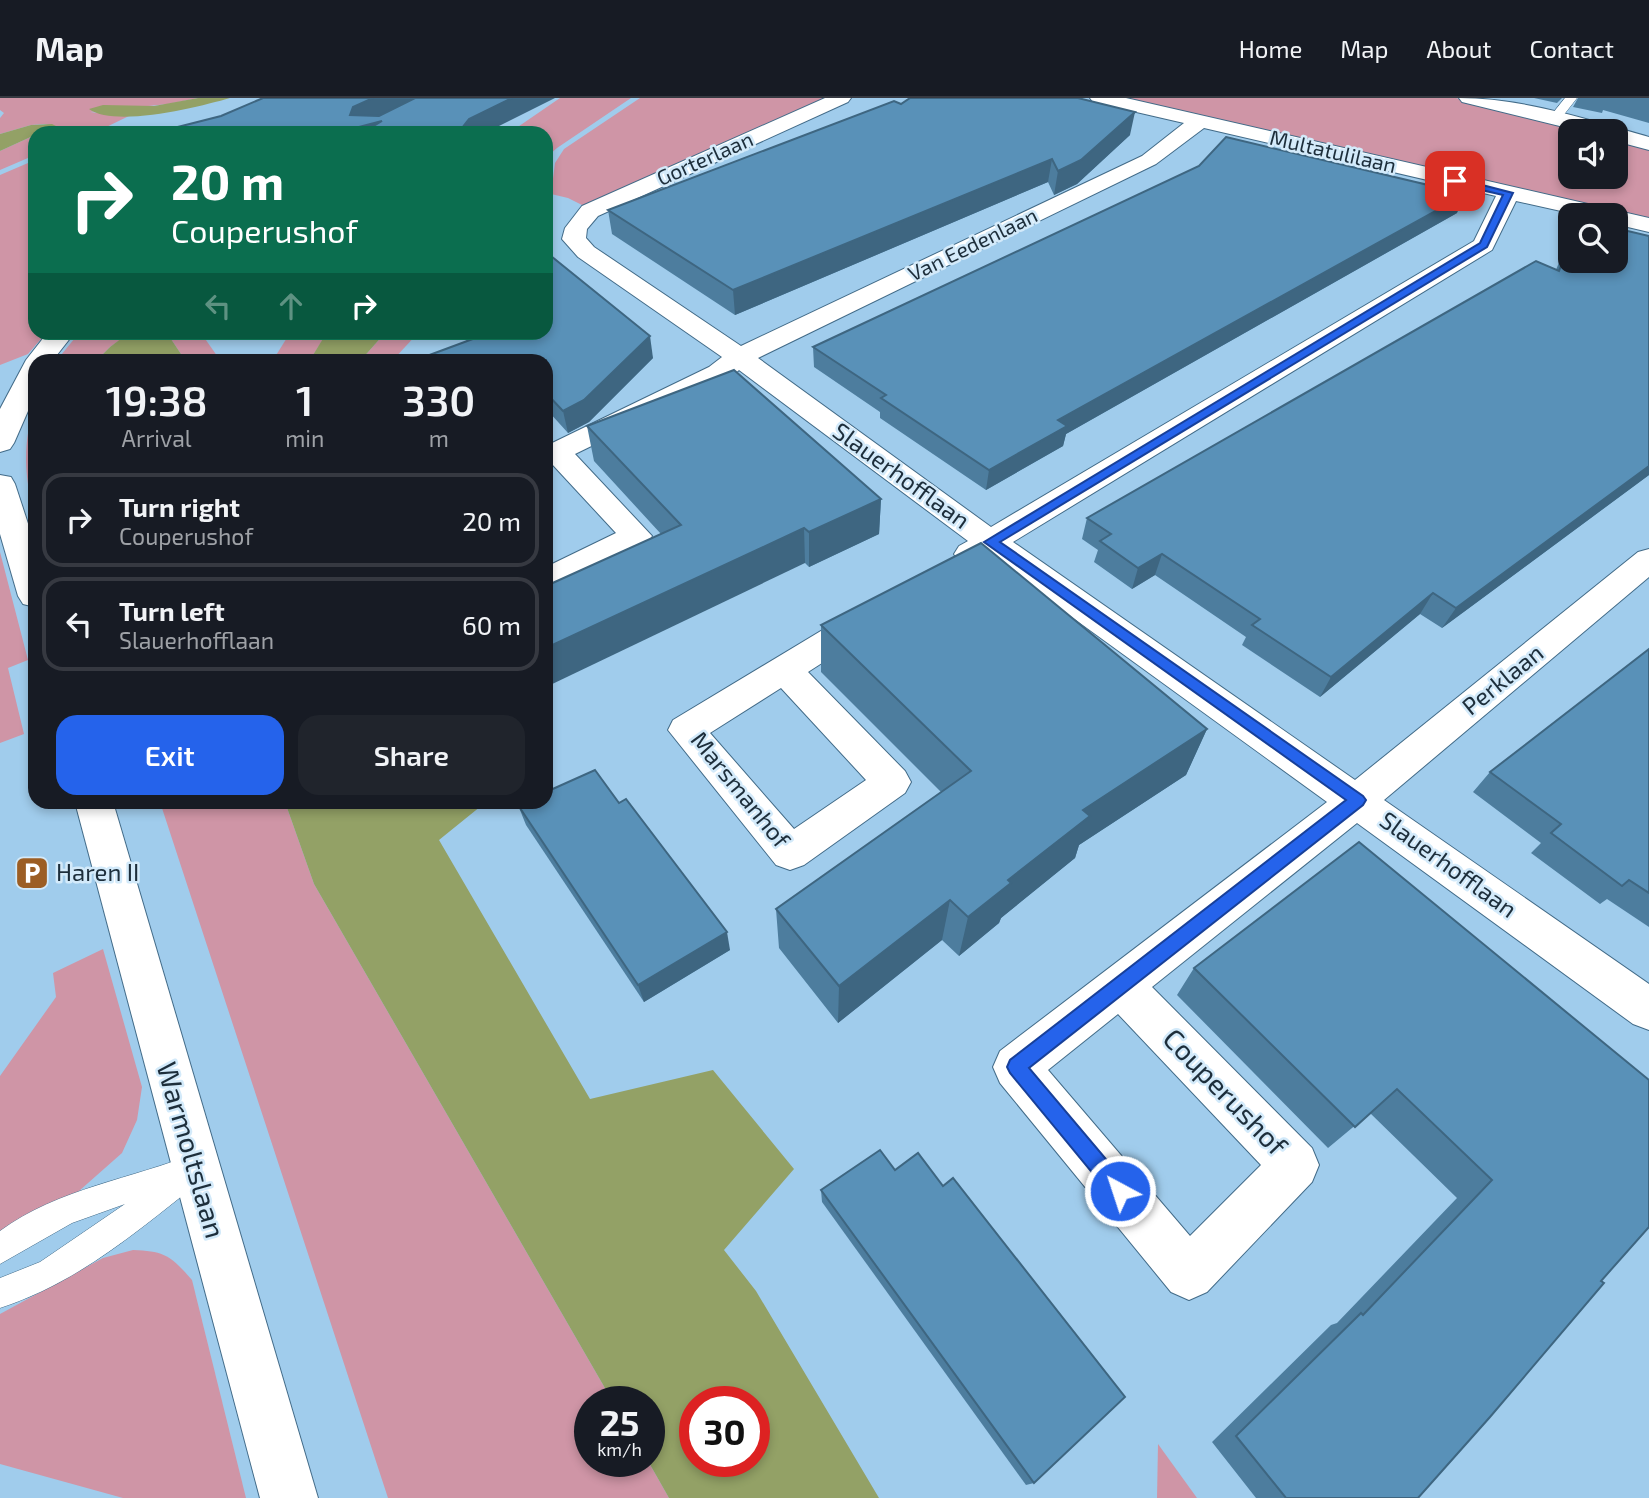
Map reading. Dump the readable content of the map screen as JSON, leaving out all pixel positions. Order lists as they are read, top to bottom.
{
  "streets": {
    "street": [
      "Multatulilaan",
      "Gorterlaan",
      "Van Eedenlaan",
      "Slauerhofflaan",
      "Perklaan",
      "Marsmanhof",
      "Couperushof",
      "Warmoltslaan"
    ]
  },
  "crossings": [
    ["Multatulilaan", "Van Eedenlaan"],
    ["Gorterlaan", "Slauerhofflaan"],
    ["Van Eedenlaan", "Slauerhofflaan"],
    ["Slauerhofflaan", "Perklaan"],
    ["Slauerhofflaan", "Couperushof"],
    ["Perklaan", "Couperushof"]
  ],
  "places": {
    "parking": ["Haren II"]
  },
  "page": {
    "header": "Map",
    "nav": [
      "Home",
      "Map",
      "About",
      "Contact"
    ],
    "turn": ["20 m", "Couperushof"],
    "eta": [
      "19:38",
      "Arrival",
      "1",
      "min",
      "330",
      "m"
    ],
    "list": [
      {
        "name": "Turn right",
        "note": "Couperushof",
        "value": "20 m"
      },
      {
        "name": "Turn left",
        "note": "Slauerhofflaan",
        "value": "60 m"
      }
    ],
    "buttons": ["Exit", "Share"],
    "speed": "25 km/h",
    "limit": "30"
  }
}
